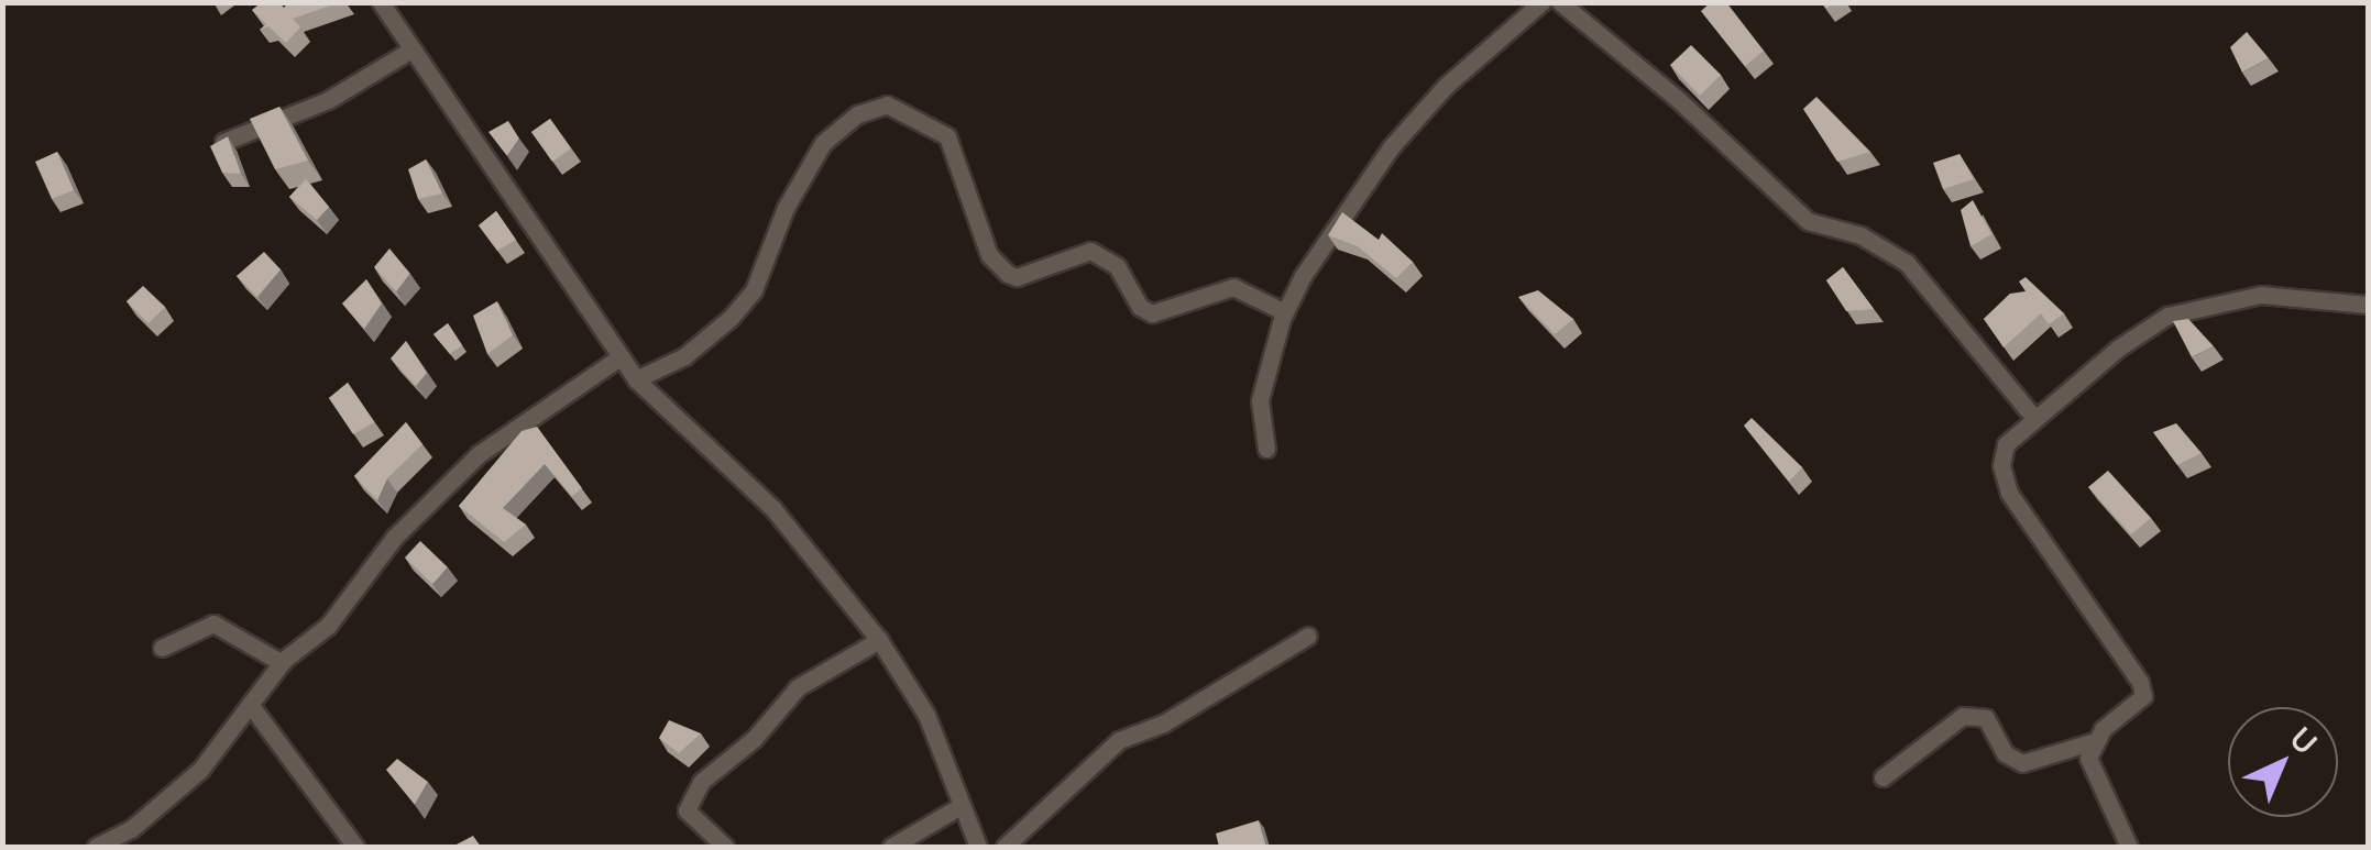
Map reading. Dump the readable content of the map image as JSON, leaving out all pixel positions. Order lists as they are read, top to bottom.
{
  "north": "top right"
}
